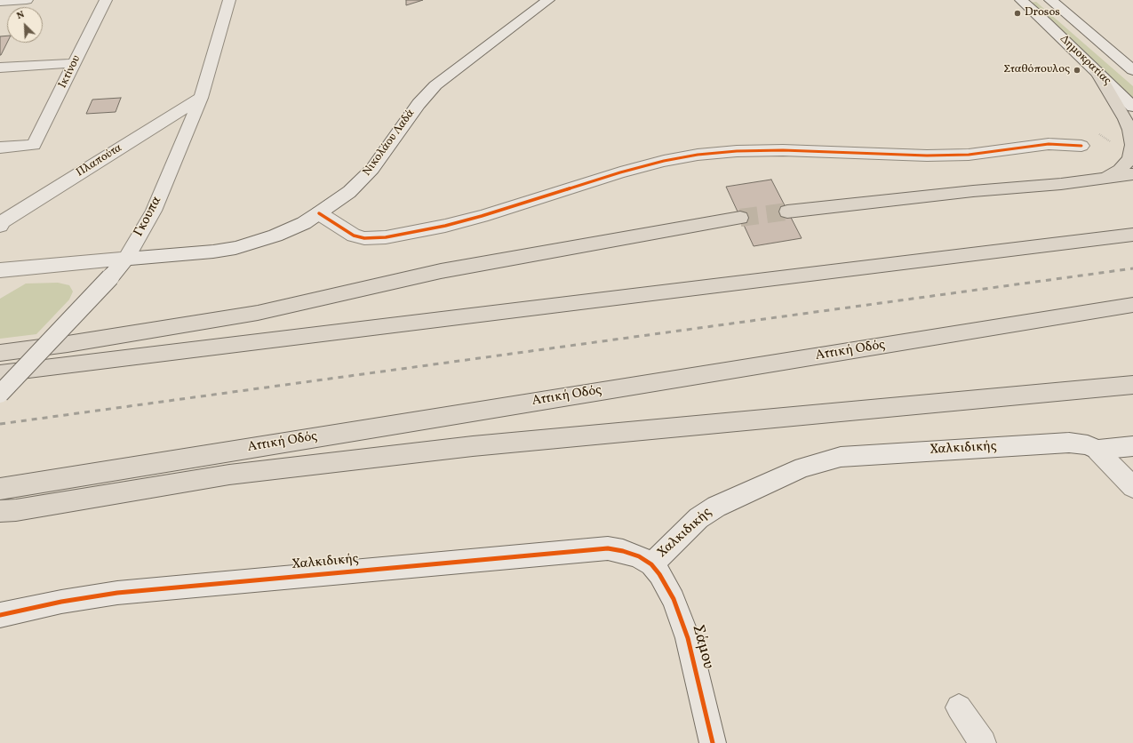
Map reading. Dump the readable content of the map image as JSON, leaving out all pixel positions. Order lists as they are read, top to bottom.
{
  "streets": {
    "highway": ["Αττική Οδός"],
    "street": [
      "Δημοκρατίας",
      "Ικτίνου",
      "Νικολάου Λαδά",
      "Πλαπούτα",
      "Γκουπα",
      "Χαλκιδικής",
      "Σάμου"
    ]
  },
  "crossings": [
    ["Νικολάου Λαδά", "Γκουπα"],
    ["Πλαπούτα", "Γκουπα"],
    ["Χαλκιδικής", "Σάμου"]
  ],
  "places": ["Drosos", "Σταθόπουλος"],
  "north": "top left"
}
